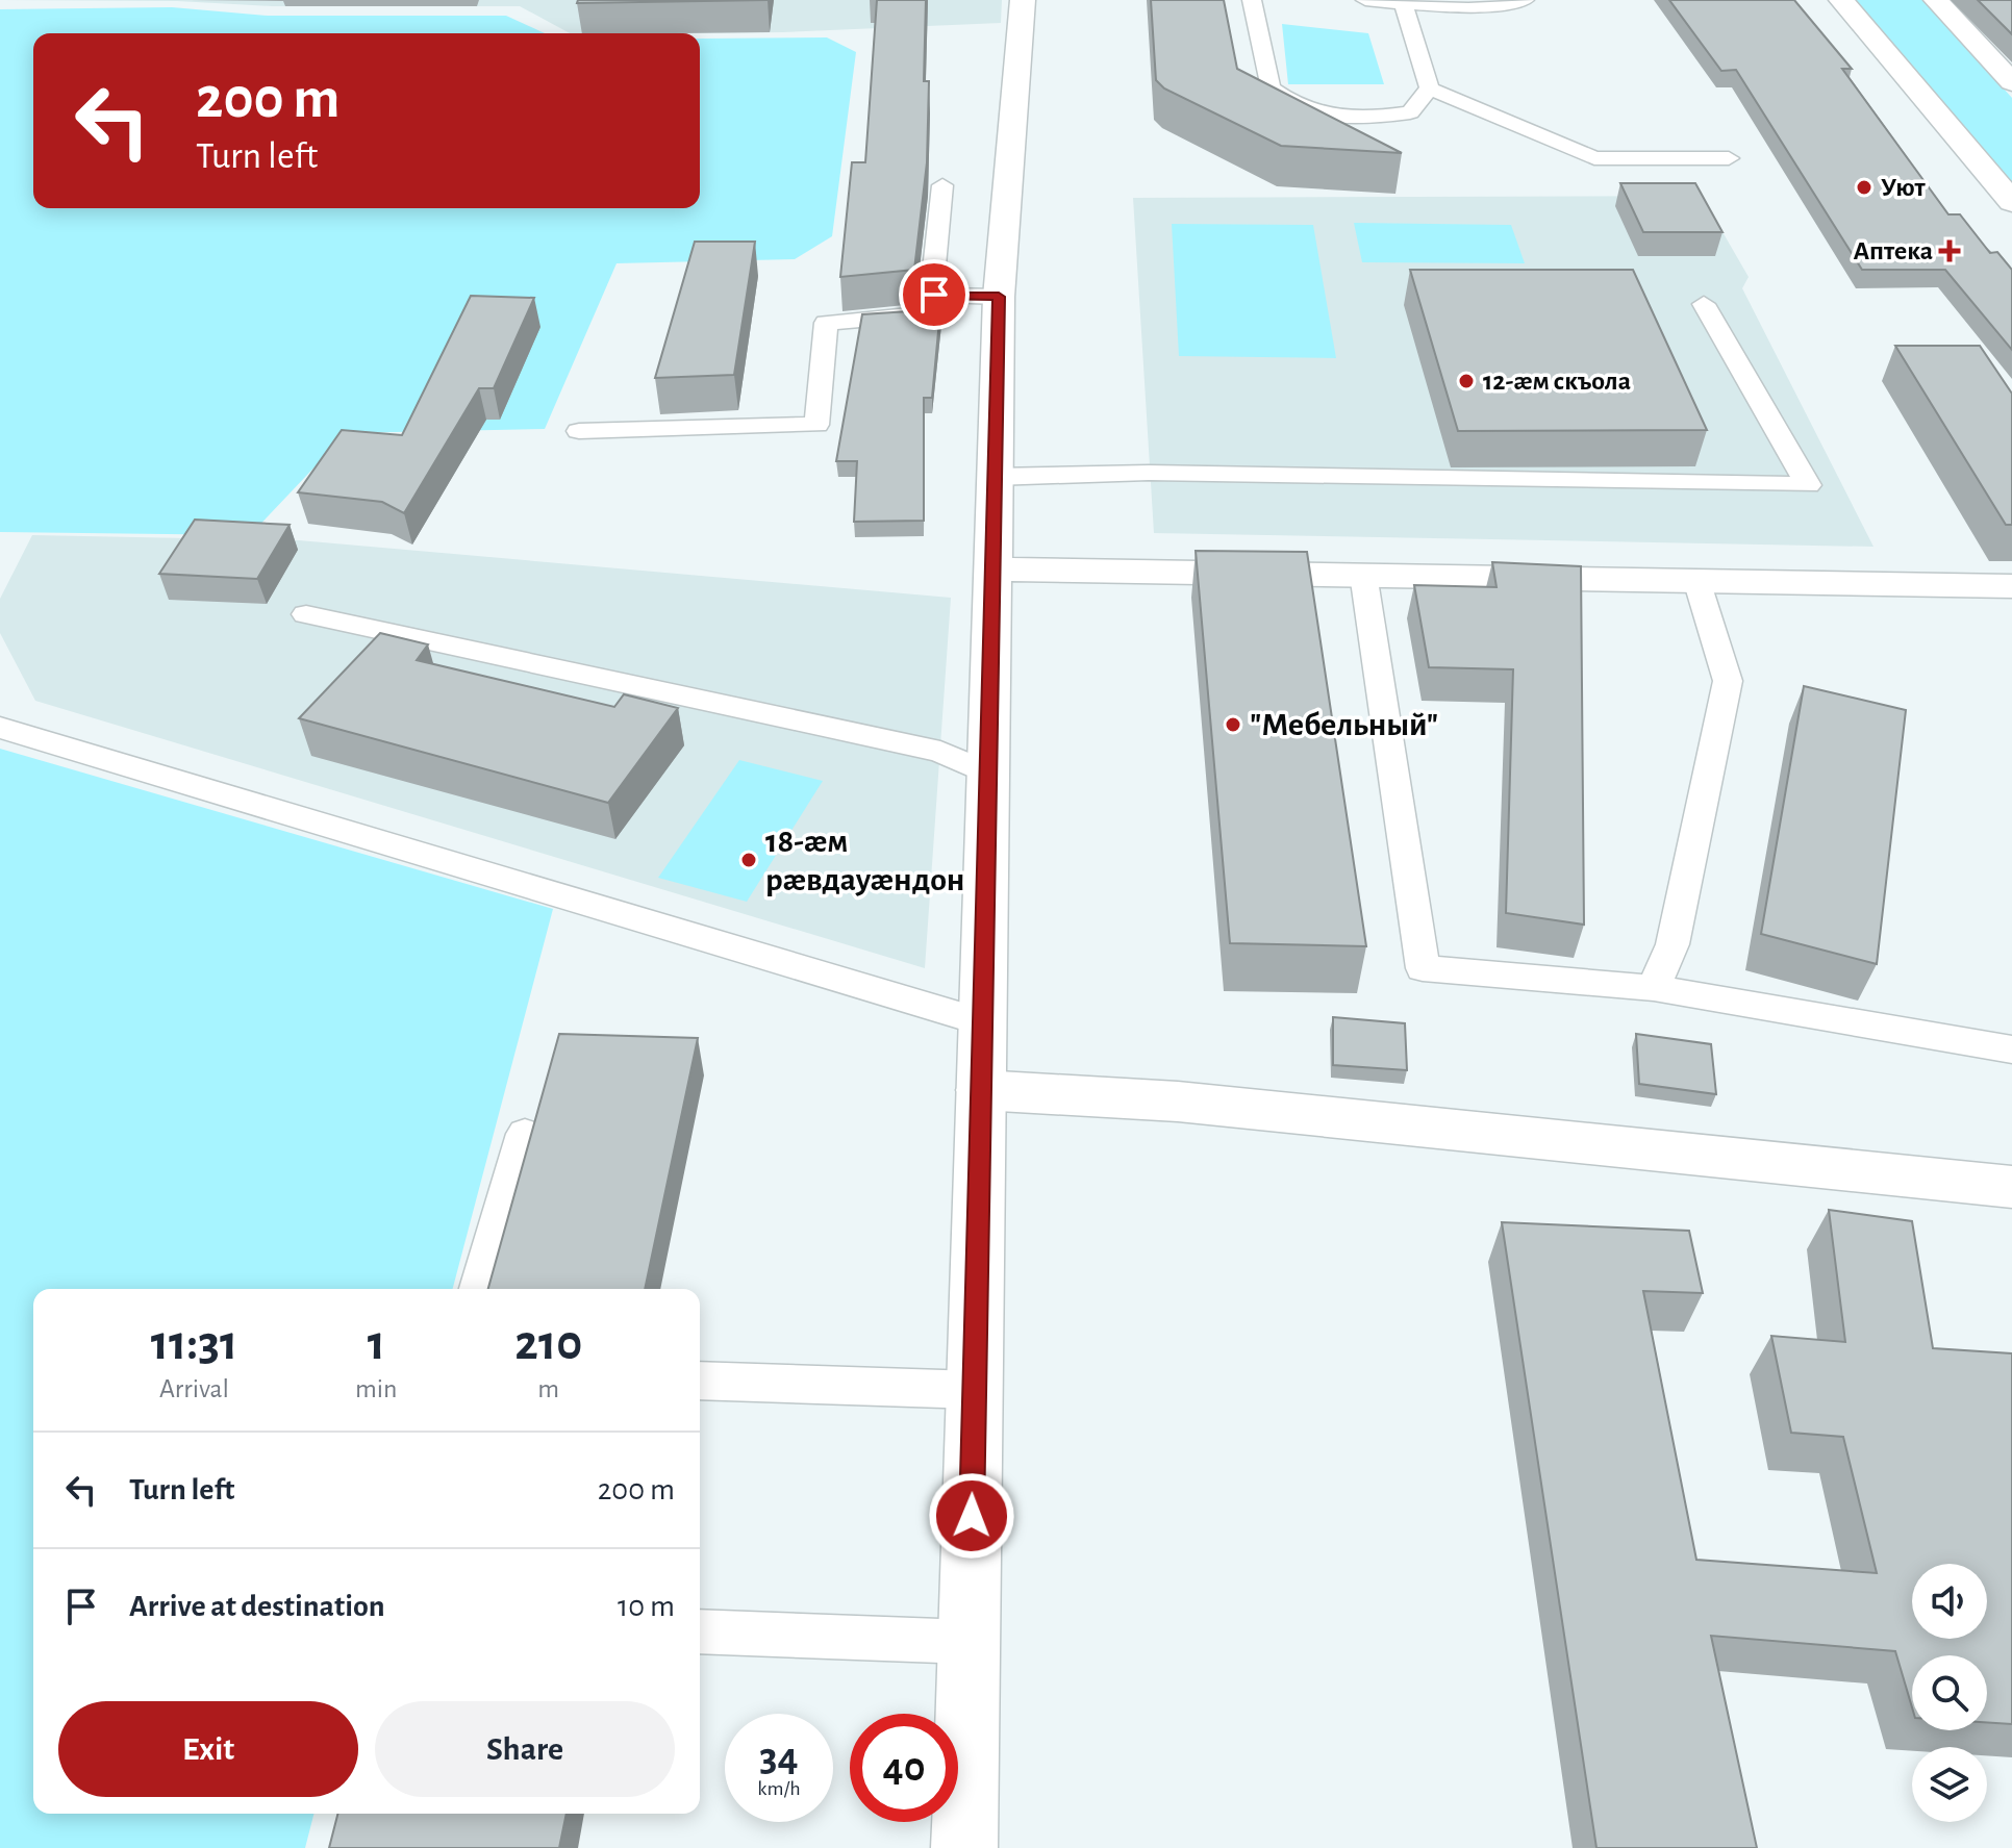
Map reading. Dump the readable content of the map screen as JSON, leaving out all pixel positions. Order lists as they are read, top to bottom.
{
  "places": {
    "other": [
      "Уют",
      "12-æм скъола",
      "\"Мебельный\"",
      "18-æм рӕвдауӕндон"
    ],
    "health": ["Аптека"]
  },
  "page": {
    "turn": ["200 m", "Turn left"],
    "eta": [
      "11:31",
      "Arrival",
      "1",
      "min",
      "210",
      "m"
    ],
    "list": [
      {
        "name": "Turn left",
        "value": "200 m"
      },
      {
        "name": "Arrive at destination",
        "value": "10 m"
      }
    ],
    "buttons": ["Exit", "Share"],
    "speed": "34 km/h",
    "limit": "40"
  }
}
